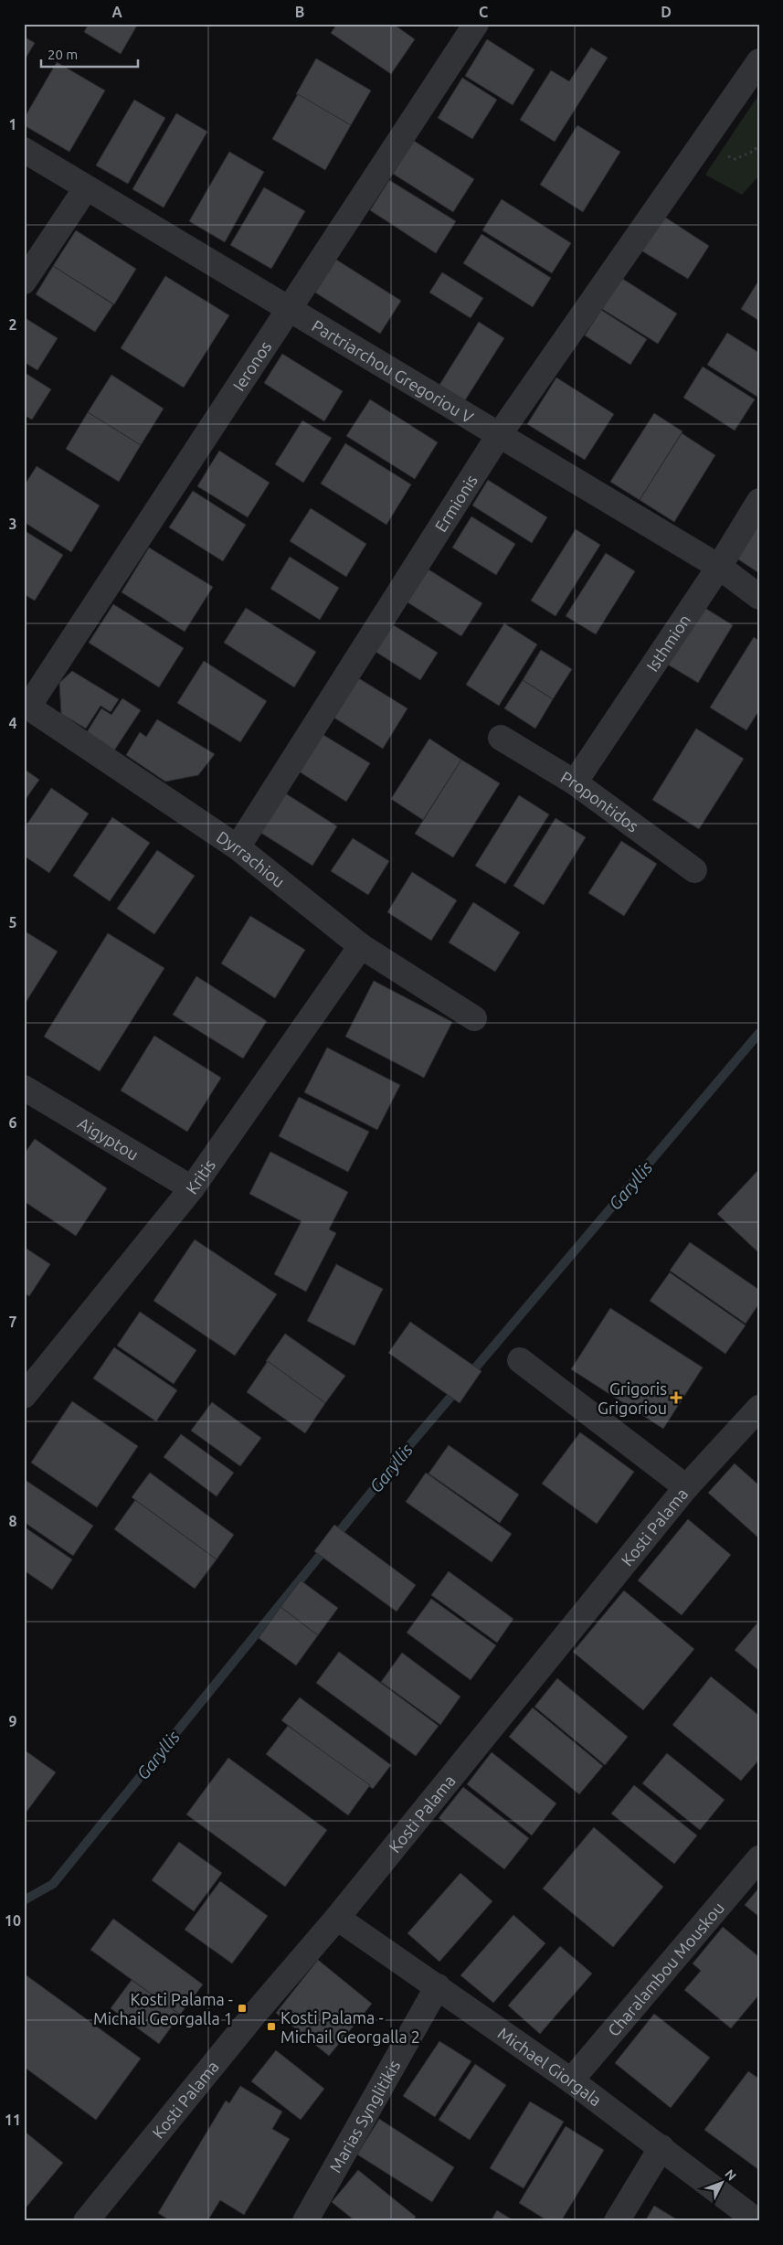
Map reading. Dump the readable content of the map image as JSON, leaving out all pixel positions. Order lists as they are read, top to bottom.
{
  "streets": {
    "street": [
      "Ieronos",
      "Partriarchou Gregoriou V",
      "Ermionis",
      "Isthmion",
      "Propontidos",
      "Dyrrachiou",
      "Aigyptou",
      "Kritis",
      "Kosti Palama",
      "Charalambou Mouskou",
      "Michael Giorgala",
      "Marias Synglitikis"
    ]
  },
  "crossings": [
    ["Ieronos", "Partriarchou Gregoriou V"],
    ["Ieronos", "Dyrrachiou"],
    ["Partriarchou Gregoriou V", "Ermionis"],
    ["Partriarchou Gregoriou V", "Isthmion"],
    ["Ermionis", "Dyrrachiou"],
    ["Isthmion", "Propontidos"],
    ["Dyrrachiou", "Kritis"],
    ["Aigyptou", "Kritis"],
    ["Kosti Palama", "Michael Giorgala"],
    ["Charalambou Mouskou", "Michael Giorgala"],
    ["Michael Giorgala", "Marias Synglitikis"]
  ],
  "water": ["Garyllis"],
  "places": {
    "health": ["Grigoris Grigoriou"],
    "transit": ["Kosti Palama - Michail Georgalla 1", "Kosti Palama - Michail Georgalla 2"]
  },
  "scale_bar": "20 m",
  "north": "top right",
  "grid": {
    "columns": [
      "A",
      "B",
      "C",
      "D"
    ],
    "rows": [
      "1",
      "2",
      "3",
      "4",
      "5",
      "6",
      "7",
      "8",
      "9",
      "10",
      "11"
    ]
  }
}
